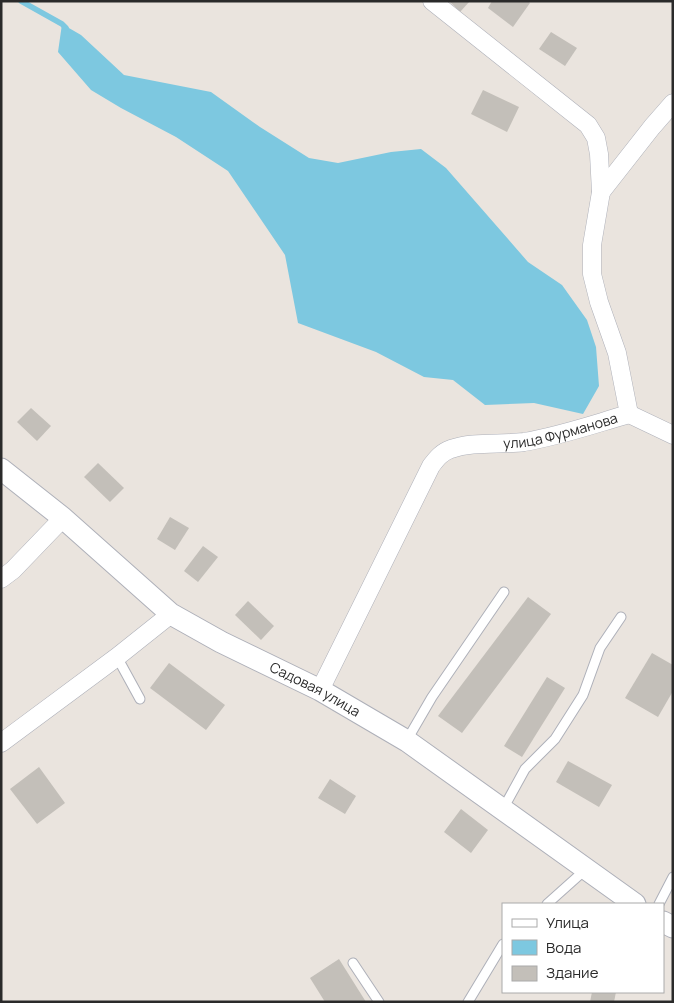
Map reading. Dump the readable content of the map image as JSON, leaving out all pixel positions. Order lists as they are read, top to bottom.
{
  "streets": {
    "street": ["улица Фурманова", "Садовая улица"]
  },
  "crossings": [
    ["улица Фурманова", "Садовая улица"]
  ],
  "legend": ["Улица", "Вода", "Здание"]
}
